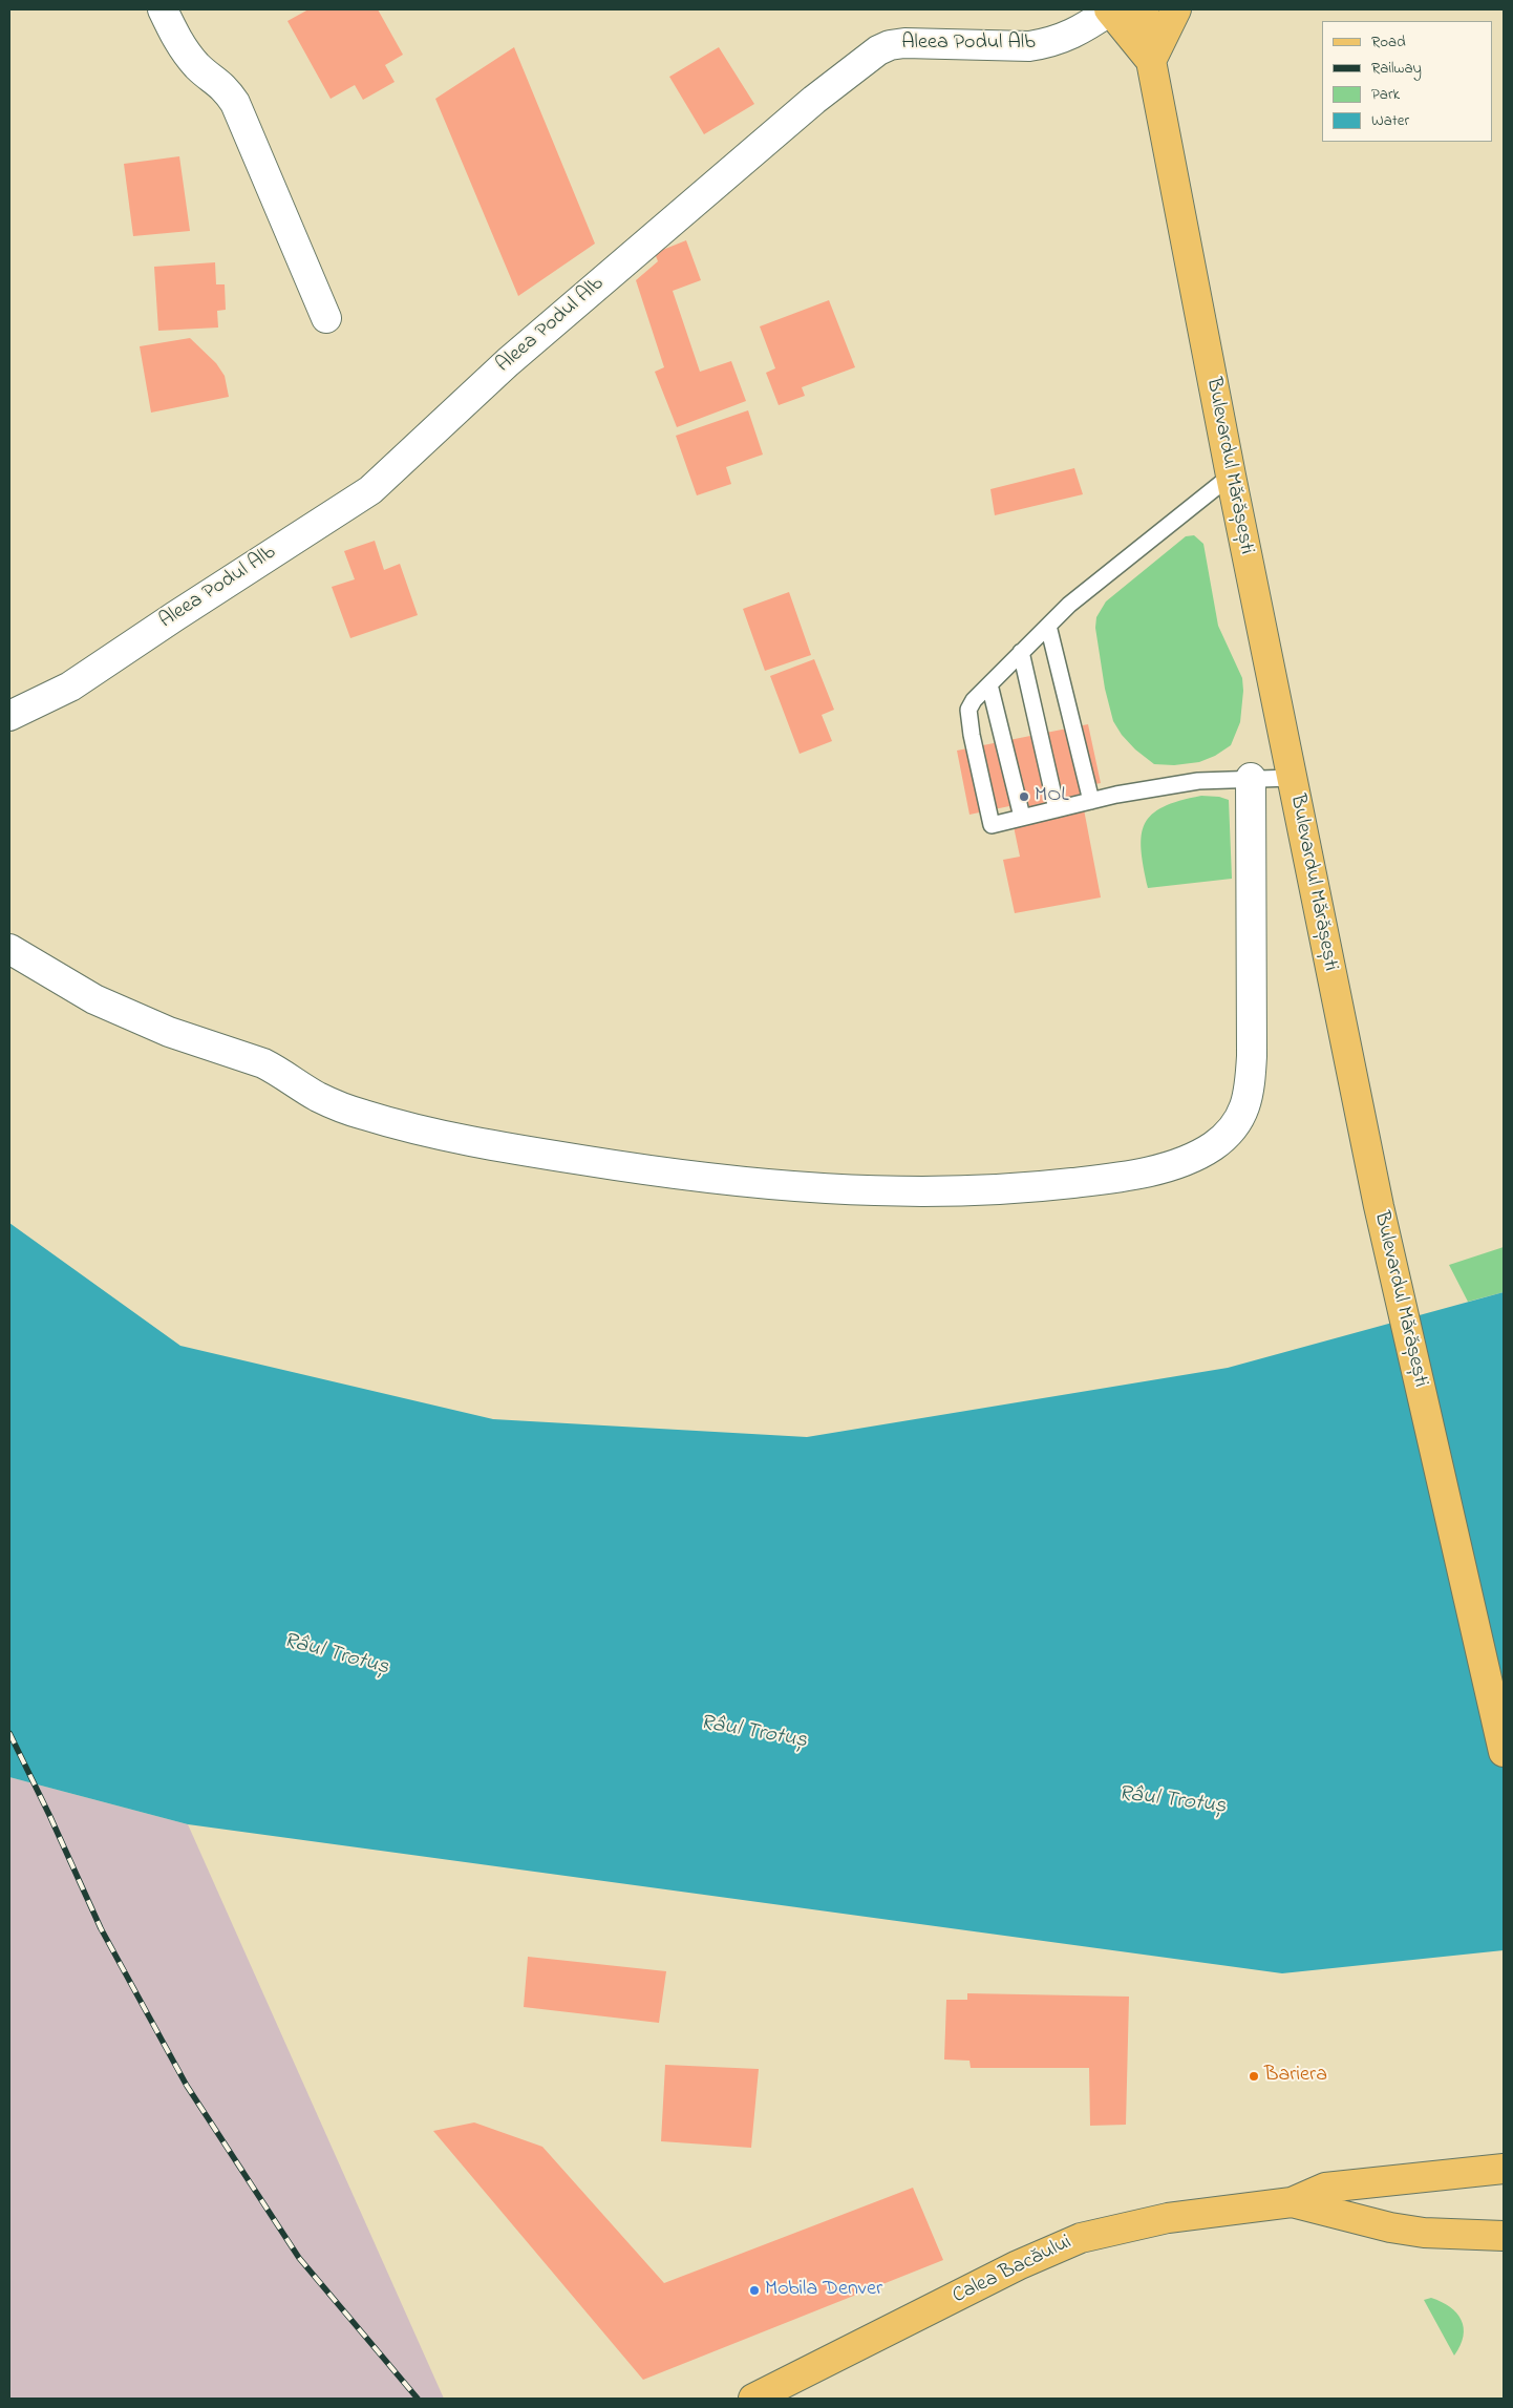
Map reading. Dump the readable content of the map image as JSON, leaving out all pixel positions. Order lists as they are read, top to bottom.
{
  "streets": {
    "main road": ["Bulevardul Mărășești", "Calea Bacăului"],
    "street": ["Aleea Podul Alb"]
  },
  "water": ["Râul Trotuș"],
  "places": ["MOL", "Bariera", "Mobila Denver"],
  "legend": [
    "Road",
    "Railway",
    "Park",
    "Water"
  ]
}
